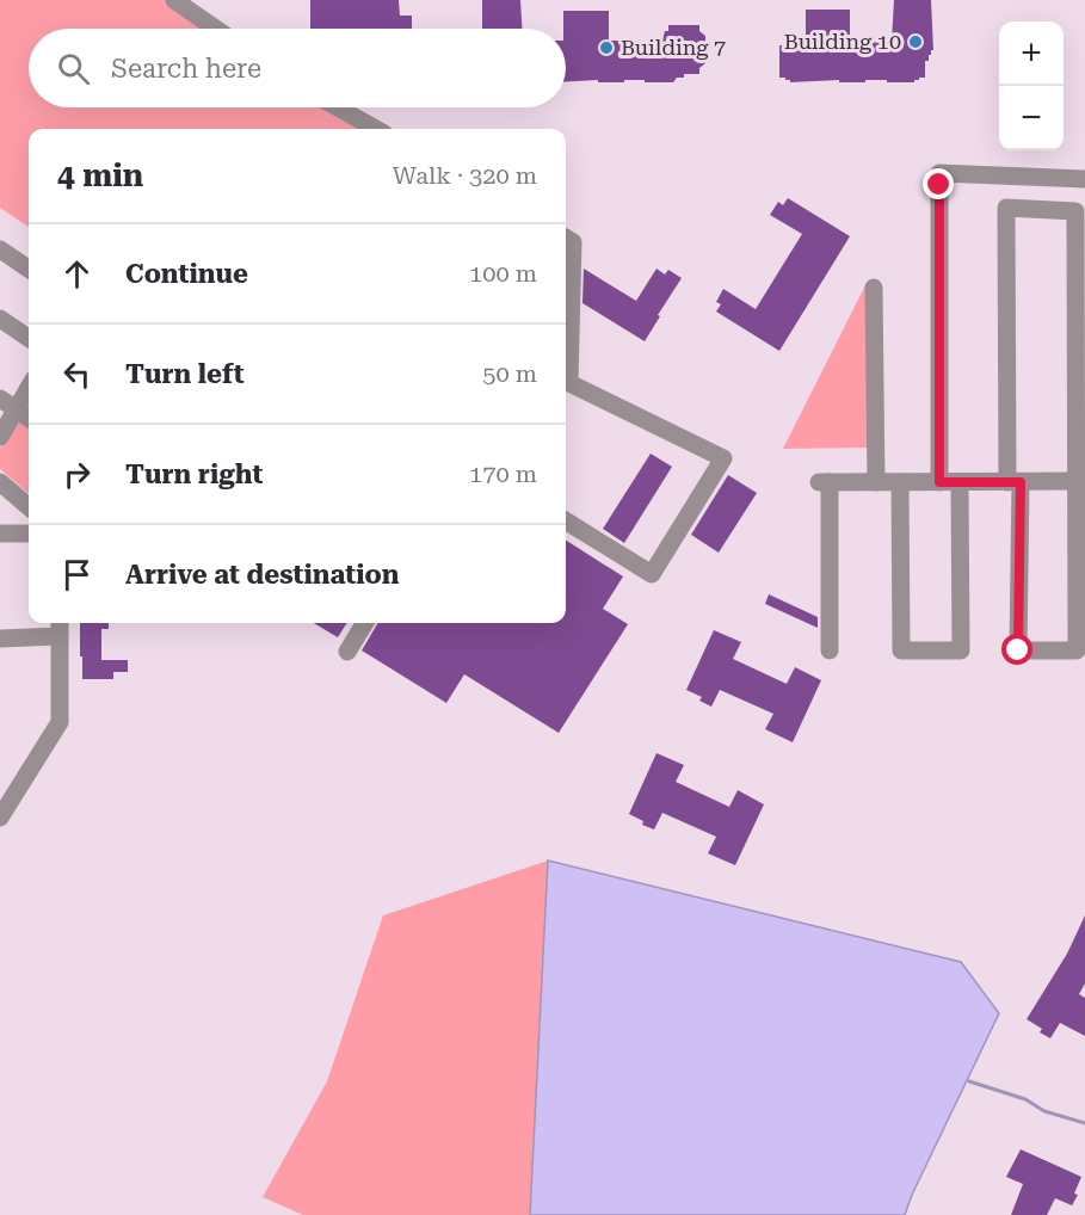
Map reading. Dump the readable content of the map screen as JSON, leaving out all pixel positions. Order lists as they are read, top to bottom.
{
  "places": ["Building 10", "Building 7"],
  "page": {
    "map_buttons": ["+", "−"],
    "search": "Search here",
    "heading": ["4 min", "Walk · 320 m"],
    "list": [
      ["Continue", "100 m"],
      ["Turn left", "50 m"],
      ["Turn right", "170 m"],
      "Arrive at destination"
    ]
  }
}
